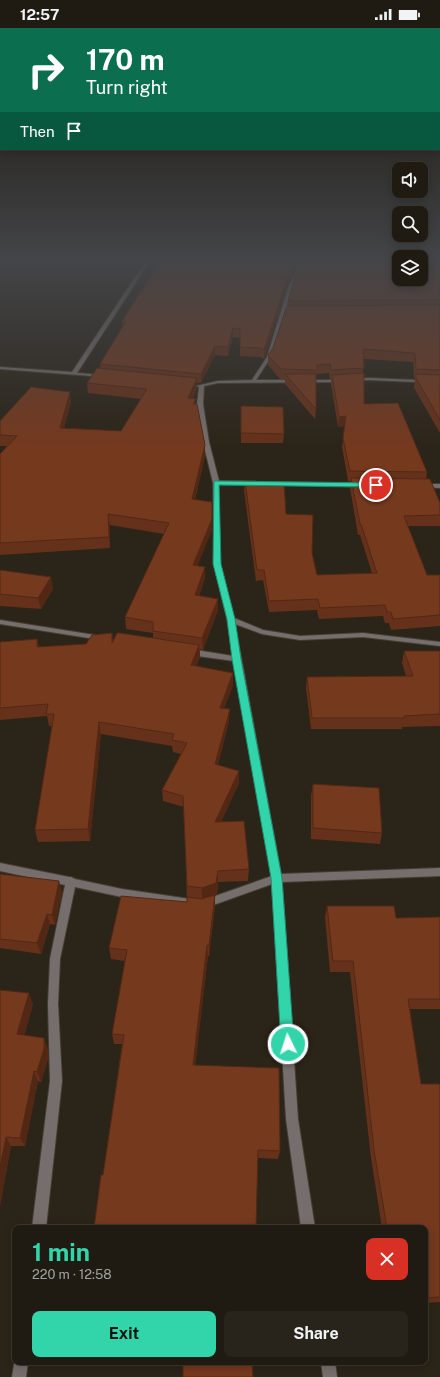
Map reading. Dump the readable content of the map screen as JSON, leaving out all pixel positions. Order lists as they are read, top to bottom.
{
  "page": {
    "status": "12:57",
    "turn": ["170 m", "Turn right"],
    "then": "Then",
    "heading": ["1 min", "220 m · 12:58"],
    "buttons": ["Exit", "Share"]
  }
}
